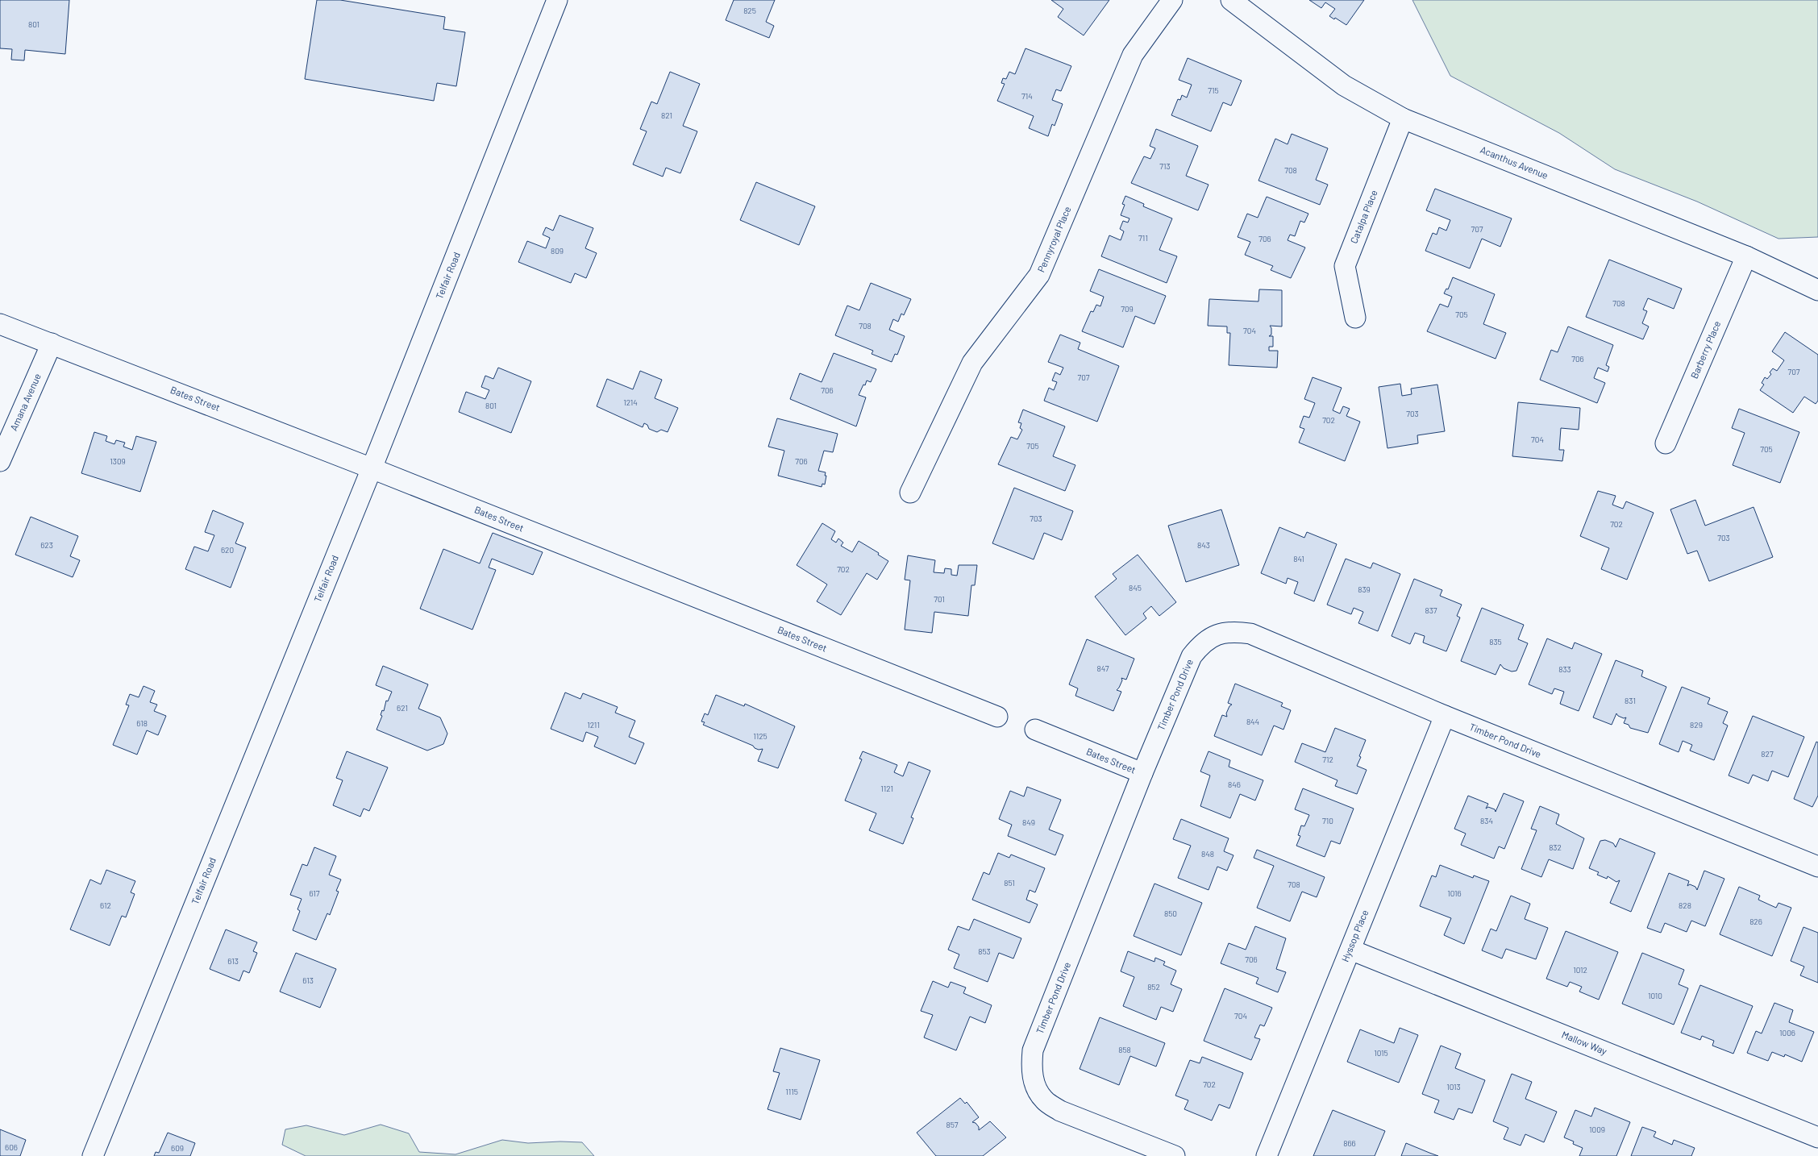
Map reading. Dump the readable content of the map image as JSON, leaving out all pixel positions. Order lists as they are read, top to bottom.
{
  "streets": {
    "street": [
      "Acanthus Avenue",
      "Catalpa Place",
      "Pennyroyal Place",
      "Telfair Road",
      "Barberry Place",
      "Bates Street",
      "Amana Avenue",
      "Timber Pond Drive",
      "Hyssop Place",
      "Mallow Way"
    ]
  },
  "crossings": [
    ["Acanthus Avenue", "Catalpa Place"],
    ["Acanthus Avenue", "Barberry Place"],
    ["Telfair Road", "Bates Street"],
    ["Bates Street", "Amana Avenue"],
    ["Bates Street", "Timber Pond Drive"],
    ["Timber Pond Drive", "Hyssop Place"],
    ["Hyssop Place", "Mallow Way"]
  ],
  "house_numbers": [
    "825",
    "801",
    "715",
    "714",
    "821",
    "713",
    "708",
    "707",
    "711",
    "706",
    "809",
    "708",
    "709",
    "705",
    "708",
    "704",
    "706",
    "707",
    "707",
    "706",
    "1214",
    "801",
    "703",
    "702",
    "704",
    "705",
    "705",
    "1309",
    "706",
    "703",
    "702",
    "703",
    "623",
    "843",
    "620",
    "841",
    "702",
    "845",
    "839",
    "701",
    "837",
    "835",
    "847",
    "833",
    "831",
    "621",
    "844",
    "618",
    "1211",
    "829",
    "1125",
    "827",
    "712",
    "846",
    "1121",
    "710",
    "834",
    "849",
    "832",
    "848",
    "851",
    "708",
    "617",
    "1016",
    "612",
    "828",
    "850",
    "826",
    "853",
    "706",
    "613",
    "1012",
    "613",
    "852",
    "1010",
    "704",
    "1006",
    "858",
    "1015",
    "702",
    "1013",
    "1115",
    "857",
    "1009",
    "866",
    "606",
    "609"
  ]
}
